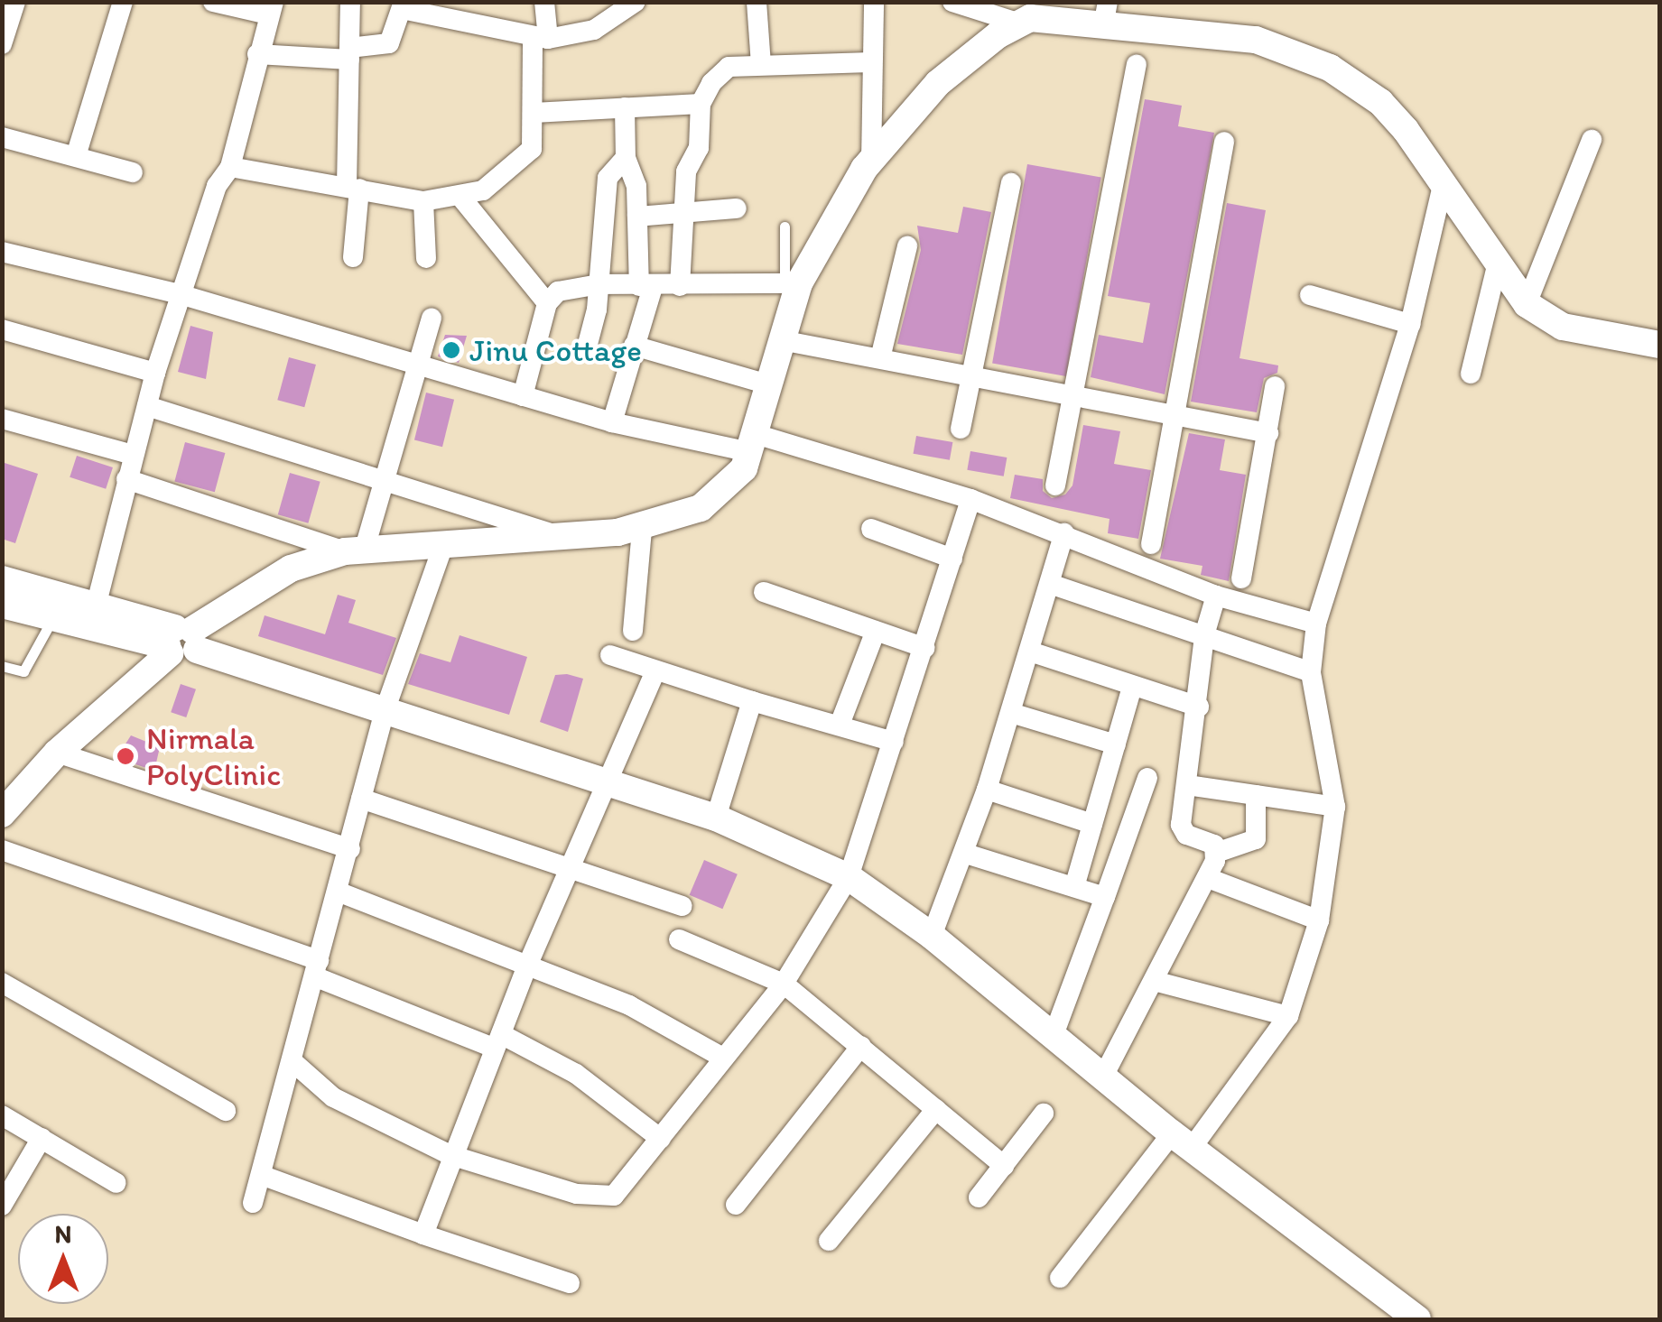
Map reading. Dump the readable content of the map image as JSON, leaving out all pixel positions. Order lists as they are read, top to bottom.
{
  "places": ["Jinu Cottage", "Nirmala PolyClinic"],
  "north": "top"
}
